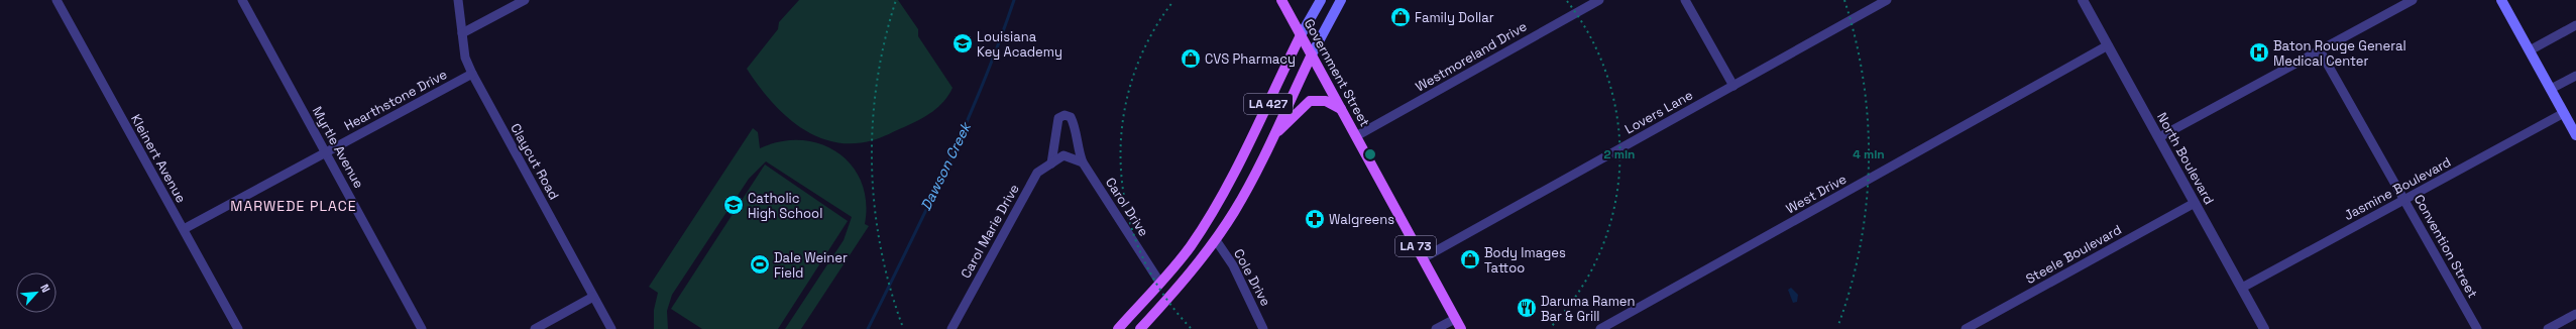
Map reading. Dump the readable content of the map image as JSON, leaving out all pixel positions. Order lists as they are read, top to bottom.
{
  "streets": {
    "main road": ["Government Street", "LA 427", "LA 73"],
    "street": [
      "Westmoreland Drive",
      "Hearthstone Drive",
      "Lovers Lane",
      "Myrtle Avenue",
      "Kleinert Avenue",
      "North Boulevard",
      "Claycut Road",
      "Jasmine Boulevard",
      "West Drive",
      "Carol Drive",
      "Carol Marie Drive",
      "Convention Street",
      "Steele Boulevard",
      "Cole Drive"
    ]
  },
  "crossings": [
    ["Westmoreland Drive", "Government Street"],
    ["Government Street", "LA 427"],
    ["Government Street", "Lovers Lane"],
    ["Hearthstone Drive", "Myrtle Avenue"],
    ["Hearthstone Drive", "Kleinert Avenue"],
    ["Hearthstone Drive", "Claycut Road"],
    ["LA 427", "Carol Drive"],
    ["LA 427", "Cole Drive"],
    ["North Boulevard", "Jasmine Boulevard"],
    ["North Boulevard", "West Drive"],
    ["North Boulevard", "Steele Boulevard"],
    ["Jasmine Boulevard", "Convention Street"],
    ["Carol Drive", "Carol Marie Drive"]
  ],
  "districts": ["MARWEDE PLACE"],
  "water": ["Dawson Creek"],
  "places": {
    "shop": ["Family Dollar", "CVS Pharmacy", "Body Images Tattoo"],
    "school or university": ["Louisiana Key Academy", "Catholic High School"],
    "hospital": ["Baton Rouge General Medical Center"],
    "pharmacy": ["Walgreens"],
    "sports": ["Dale Weiner Field"],
    "restaurant": ["Daruma Ramen Bar & Grill"]
  },
  "north": "top right",
  "rings": ["2 min", "4 min"]
}
